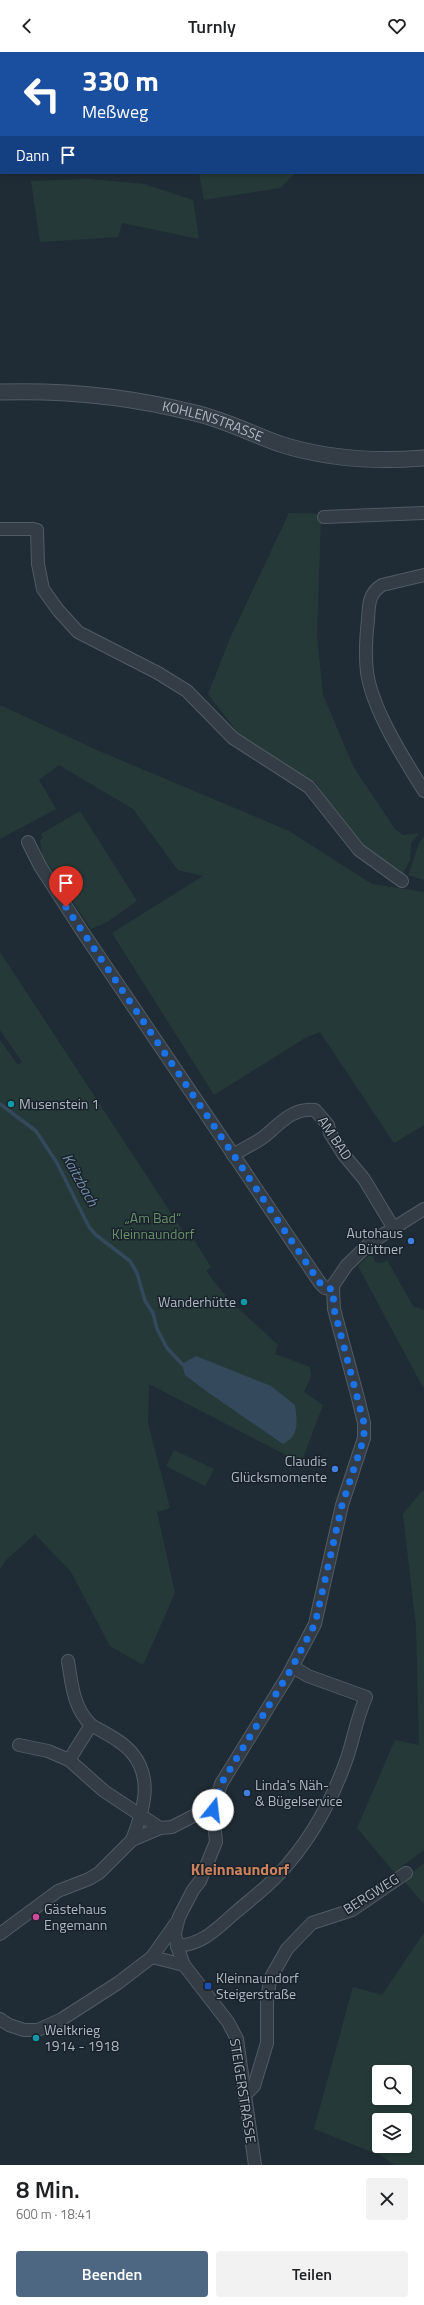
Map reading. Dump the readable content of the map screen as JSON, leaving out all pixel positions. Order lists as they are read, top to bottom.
{
  "streets": {
    "street": [
      "KOHLENSTRASSE",
      "AM BAD",
      "BERGWEG",
      "STEIGERSTRASSE"
    ]
  },
  "crossings": [
    ["BERGWEG", "STEIGERSTRASSE"]
  ],
  "districts": ["Kleinnaundorf"],
  "water": ["Kaitzbach"],
  "parks": ["„Am Bad“ Kleinnaundorf"],
  "places": {
    "other": [
      "Musenstein 1",
      "Autohaus Büttner",
      "Wanderhütte",
      "Claudis Glücksmomente",
      "Linda's Näh- & Bügelservice",
      "Gästehaus Engemann",
      "Weltkrieg 1914 - 1918"
    ],
    "transit": ["Kleinnaundorf Steigerstraße"]
  },
  "page": {
    "header": "Turnly",
    "turn": ["330 m", "Meßweg"],
    "then": "Dann",
    "heading": ["8 Min.", "600 m · 18:41"],
    "buttons": ["Beenden", "Teilen"]
  }
}
